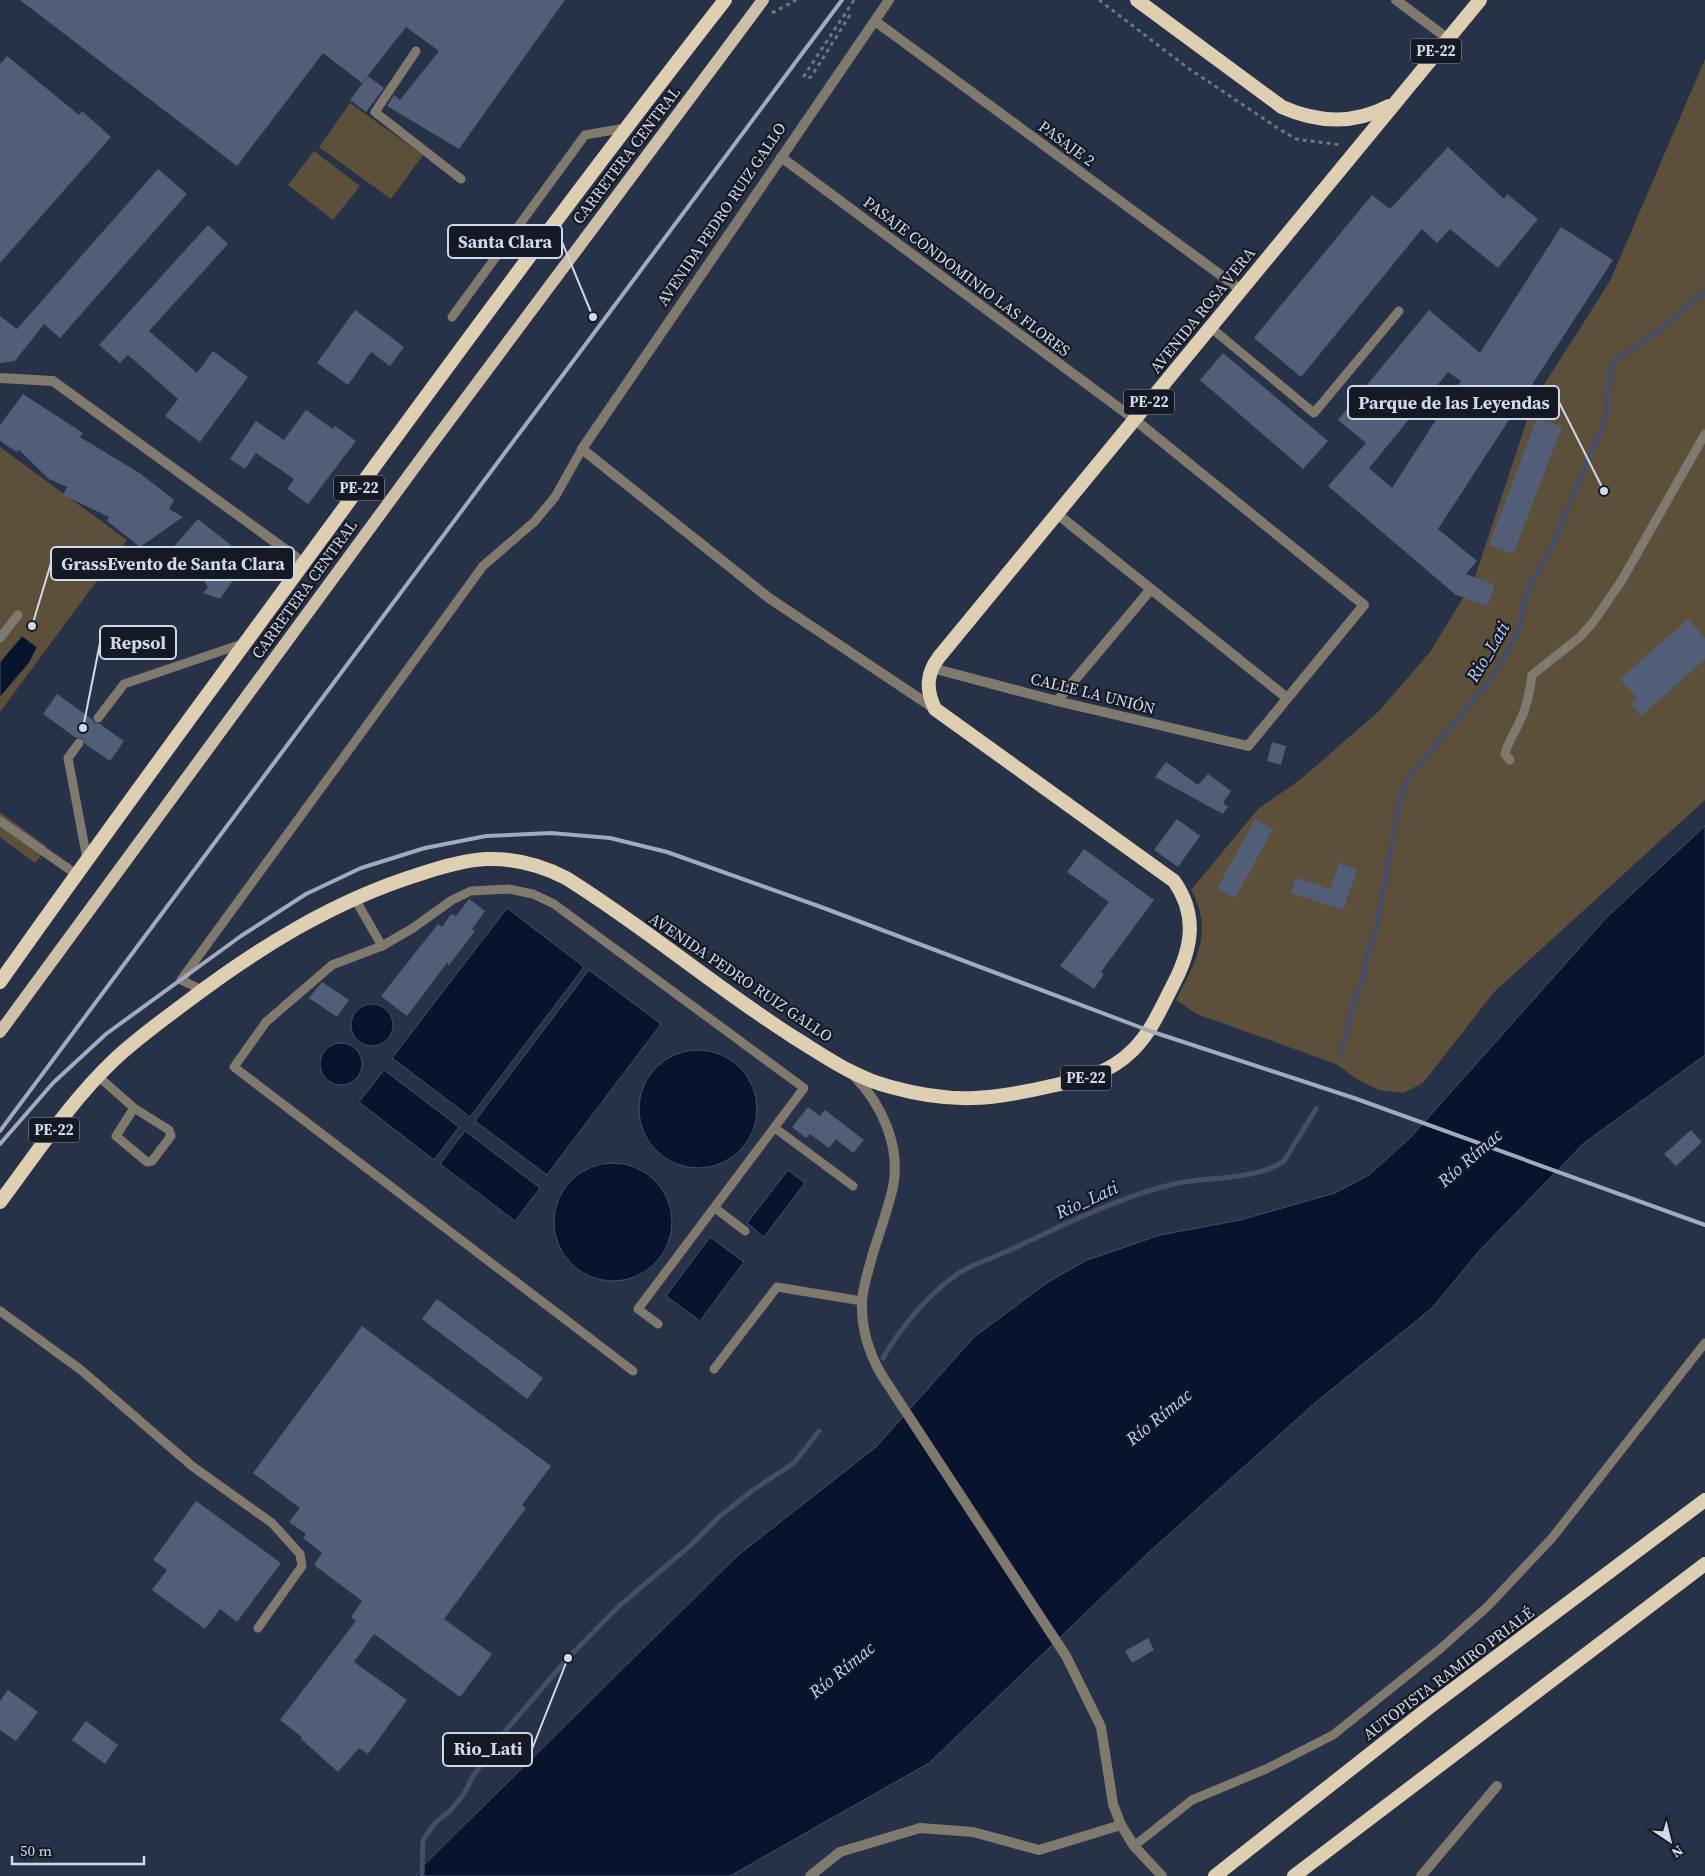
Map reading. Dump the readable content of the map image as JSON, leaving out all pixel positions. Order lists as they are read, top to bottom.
{
  "streets": {
    "highway": [
      "PE-22",
      "CARRETERA CENTRAL",
      "AVENIDA PEDRO RUIZ GALLO",
      "AVENIDA ROSA VERA",
      "AUTOPISTA RAMIRO PRIALÉ"
    ],
    "street": ["PASAJE 2", "PASAJE CONDOMINIO LAS FLORES", "CALLE LA UNIÓN"]
  },
  "crossings": [
    ["PE-22", "AVENIDA ROSA VERA"],
    ["PASAJE 2", "AVENIDA PEDRO RUIZ GALLO"],
    ["PASAJE 2", "AVENIDA ROSA VERA"],
    ["AVENIDA PEDRO RUIZ GALLO", "PASAJE CONDOMINIO LAS FLORES"],
    ["PASAJE CONDOMINIO LAS FLORES", "AVENIDA ROSA VERA"],
    ["PASAJE CONDOMINIO LAS FLORES", "CALLE LA UNIÓN"],
    ["AVENIDA ROSA VERA", "CALLE LA UNIÓN"]
  ],
  "water": ["Rio_Lati", "Río Rímac"],
  "places": [
    "Santa Clara",
    "Parque de las Leyendas",
    "GrassEvento de Santa Clara",
    "Repsol",
    "Rio_Lati"
  ],
  "scale_bar": "50 m",
  "north": "bottom right"
}
